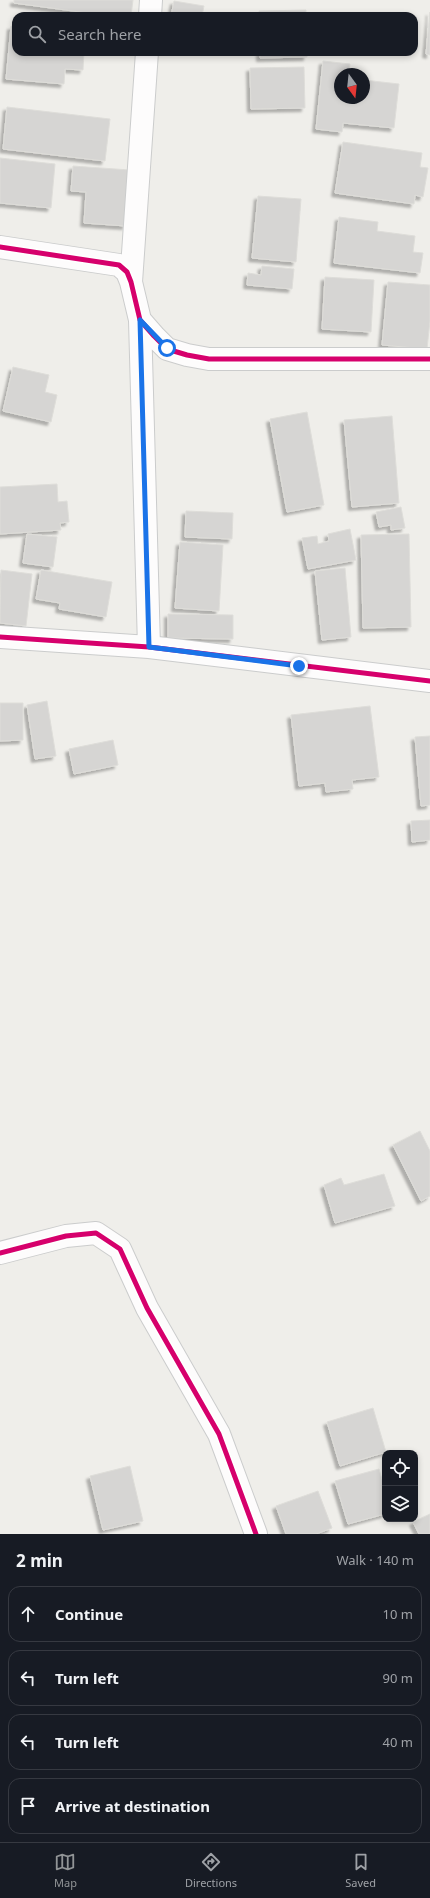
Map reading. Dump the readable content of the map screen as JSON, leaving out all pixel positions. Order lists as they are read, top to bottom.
{
  "north": "bottom",
  "page": {
    "search": "Search here",
    "heading": ["2 min", "Walk · 140 m"],
    "list": [
      ["Continue", "10 m"],
      ["Turn left", "90 m"],
      ["Turn left", "40 m"],
      "Arrive at destination"
    ],
    "nav": ["Map", "Directions", "Saved"]
  }
}
